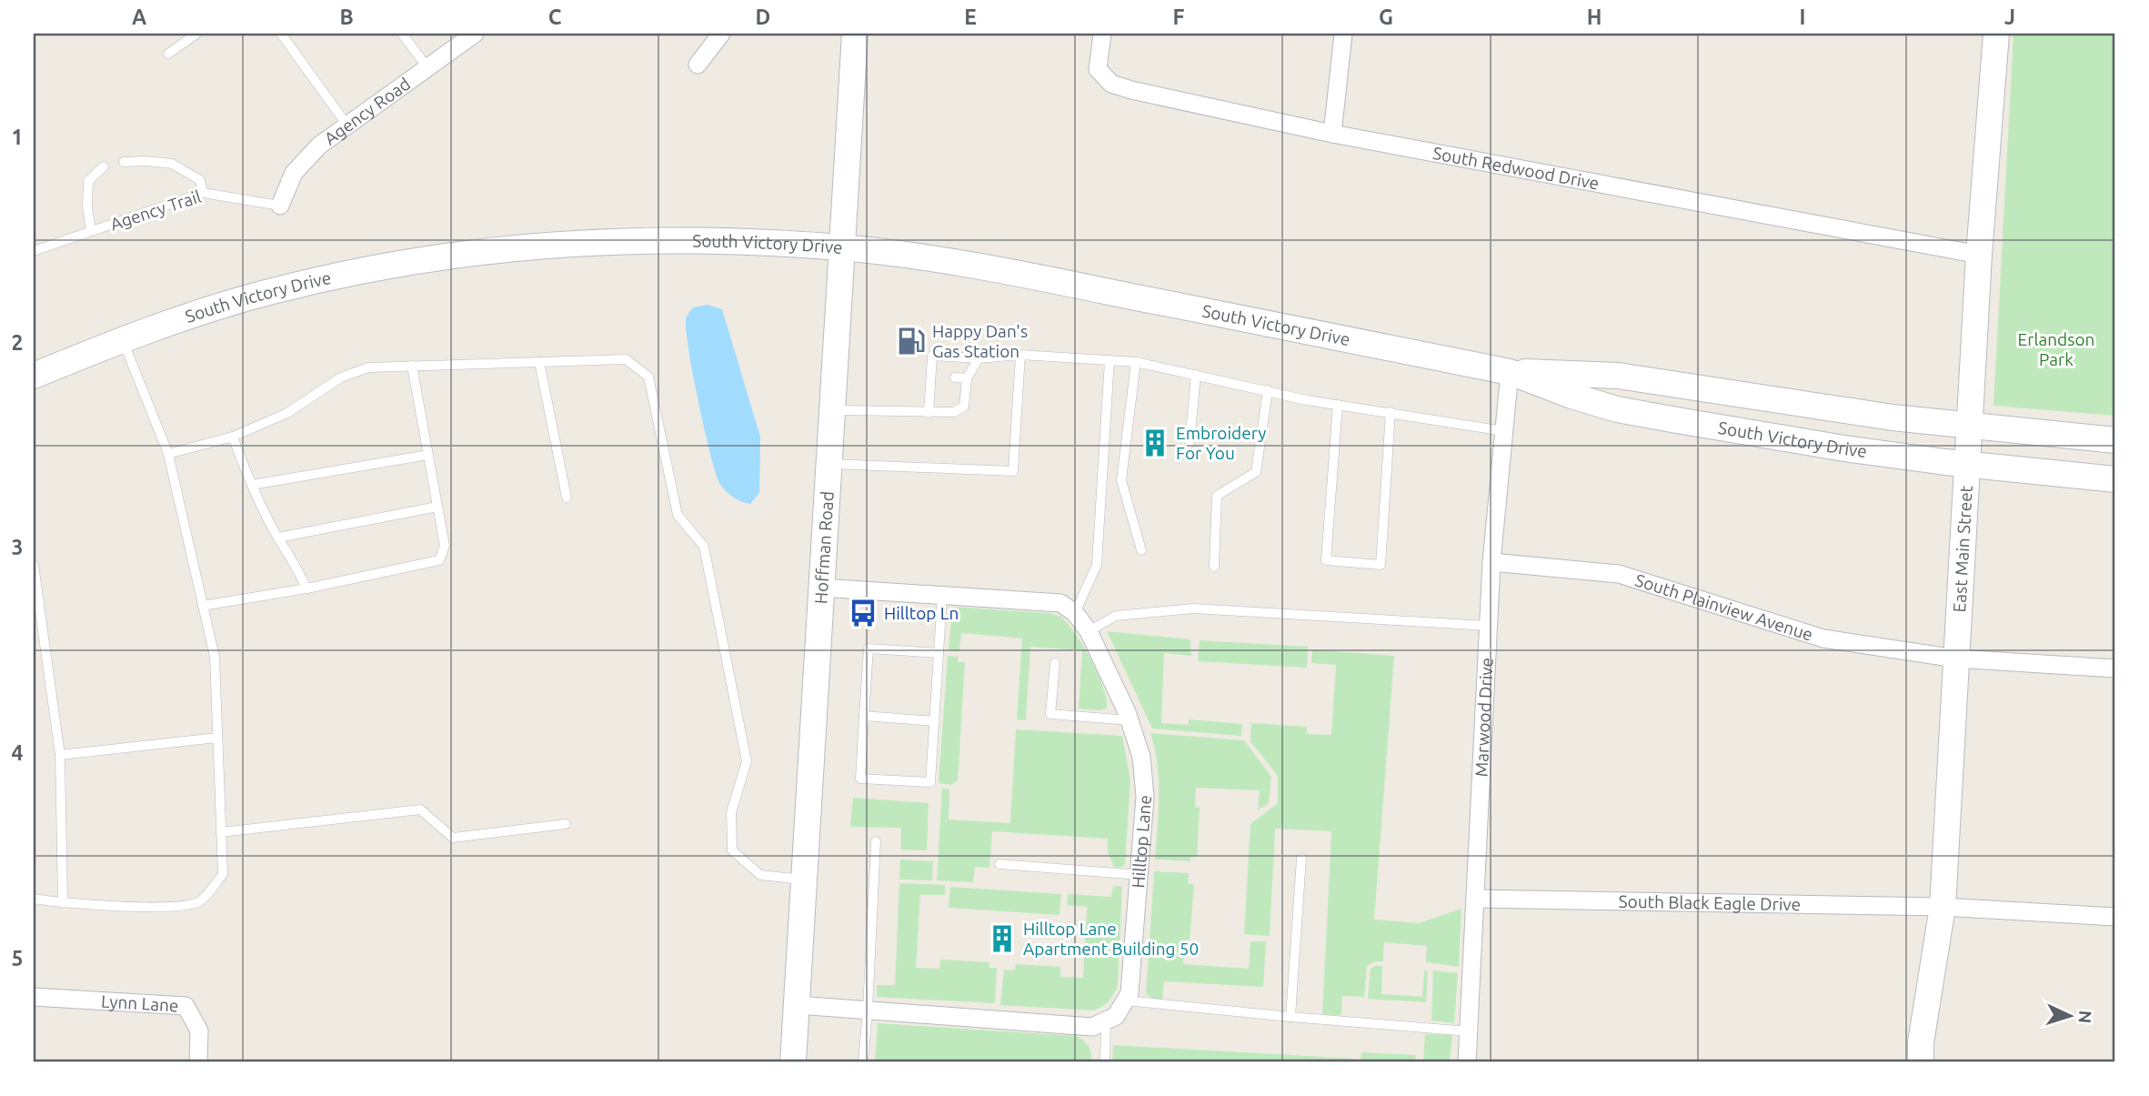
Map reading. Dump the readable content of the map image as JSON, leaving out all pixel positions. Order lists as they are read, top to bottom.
{
  "streets": {
    "main road": ["South Victory Drive", "Hoffman Road", "East Main Street"],
    "street": [
      "Agency Road",
      "South Redwood Drive",
      "South Plainview Avenue",
      "Marwood Drive",
      "Hilltop Lane",
      "South Black Eagle Drive",
      "Lynn Lane"
    ],
    "lane": ["Agency Trail"]
  },
  "crossings": [
    ["Agency Road", "Agency Trail"],
    ["South Redwood Drive", "East Main Street"],
    ["South Victory Drive", "Hoffman Road"],
    ["South Victory Drive", "East Main Street"],
    ["South Victory Drive", "Marwood Drive"],
    ["East Main Street", "South Plainview Avenue"],
    ["East Main Street", "South Black Eagle Drive"],
    ["South Plainview Avenue", "Marwood Drive"],
    ["Marwood Drive", "South Black Eagle Drive"]
  ],
  "parks": ["Erlandson Park"],
  "places": {
    "fuel station": ["Happy Dan's Gas Station"],
    "building": ["Embroidery For You", "Hilltop Lane Apartment Building 50"],
    "bus stop": ["Hilltop Ln"]
  },
  "north": "right",
  "grid": {
    "columns": [
      "A",
      "B",
      "C",
      "D",
      "E",
      "F",
      "G",
      "H",
      "I",
      "J"
    ],
    "rows": [
      "1",
      "2",
      "3",
      "4",
      "5"
    ]
  }
}
